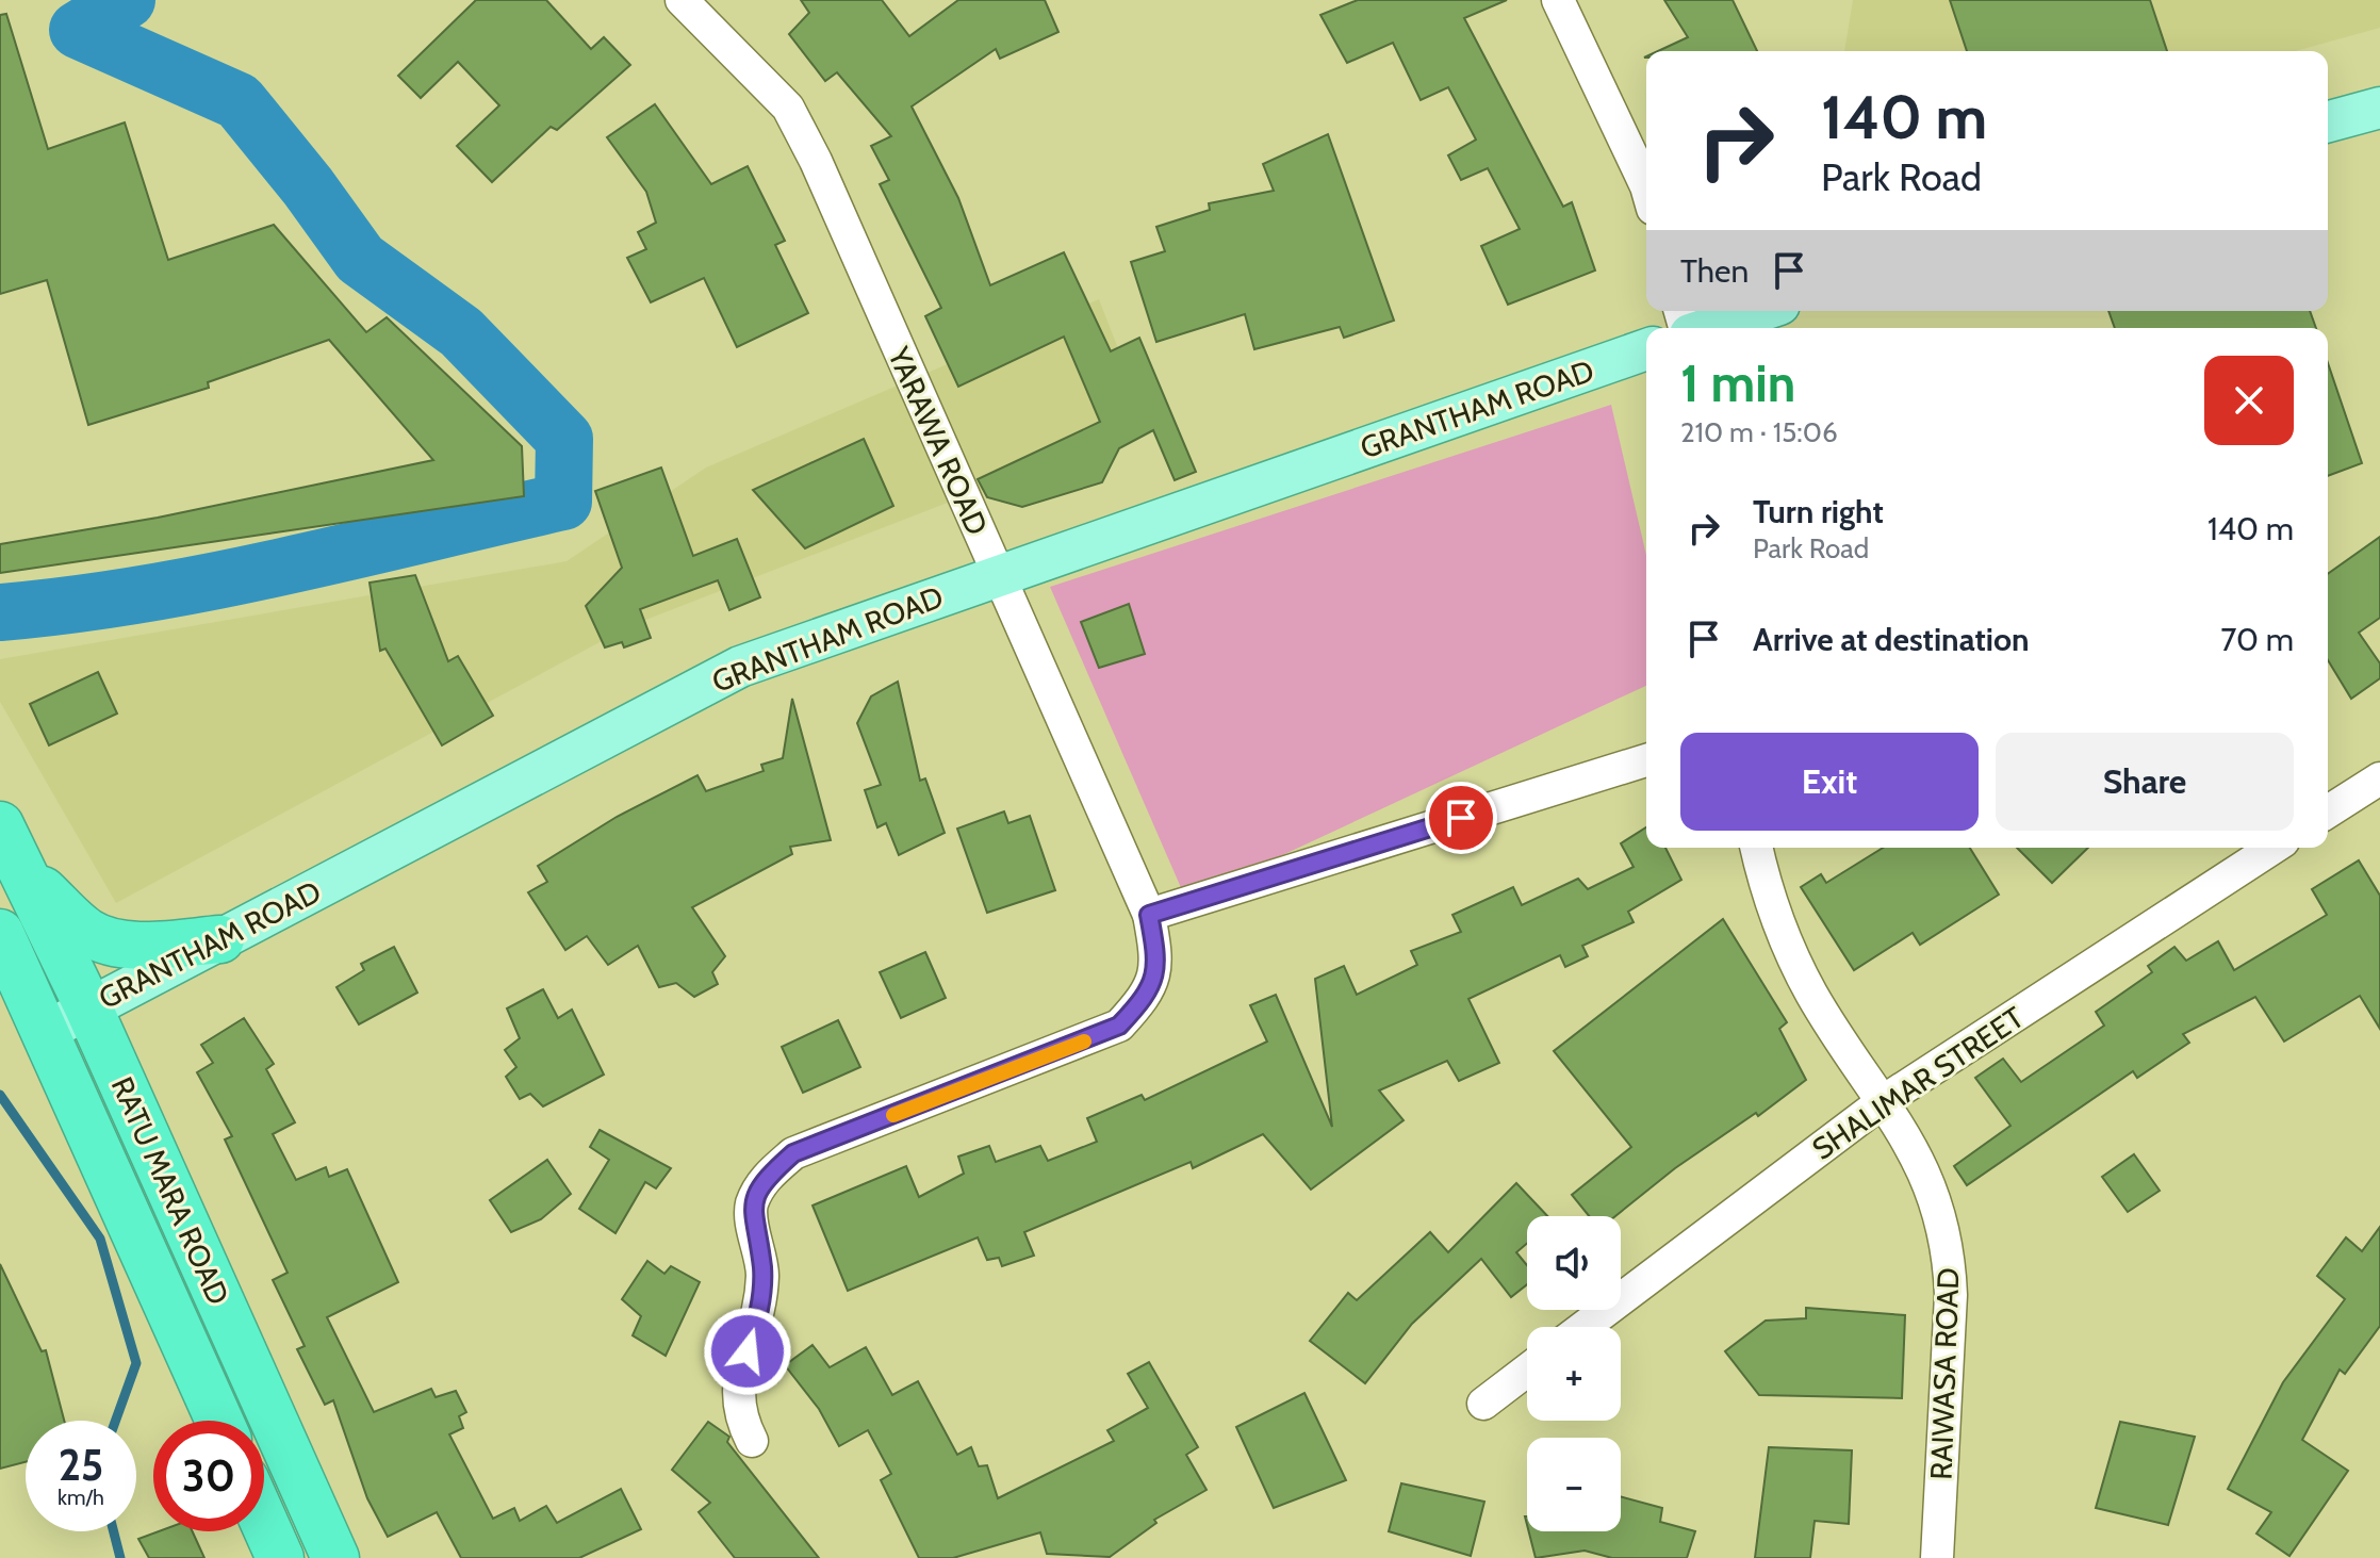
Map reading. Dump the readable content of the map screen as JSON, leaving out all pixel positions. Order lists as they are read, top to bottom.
{
  "streets": {
    "highway": ["RATU MARA ROAD"],
    "main road": ["GRANTHAM ROAD"],
    "street": ["YARAWA ROAD", "SHALIMAR STREET", "RAIWASA ROAD"]
  },
  "crossings": [
    ["GRANTHAM ROAD", "YARAWA ROAD"],
    ["GRANTHAM ROAD", "RATU MARA ROAD"],
    ["SHALIMAR STREET", "RAIWASA ROAD"]
  ],
  "page": {
    "turn": ["140 m", "Park Road"],
    "then": "Then",
    "heading": ["1 min", "210 m · 15:06"],
    "list": [
      {
        "name": "Turn right",
        "note": "Park Road",
        "value": "140 m"
      },
      {
        "name": "Arrive at destination",
        "value": "70 m"
      }
    ],
    "buttons": ["Exit", "Share"],
    "map_buttons": ["+", "−"],
    "speed": "25 km/h",
    "limit": "30"
  }
}
